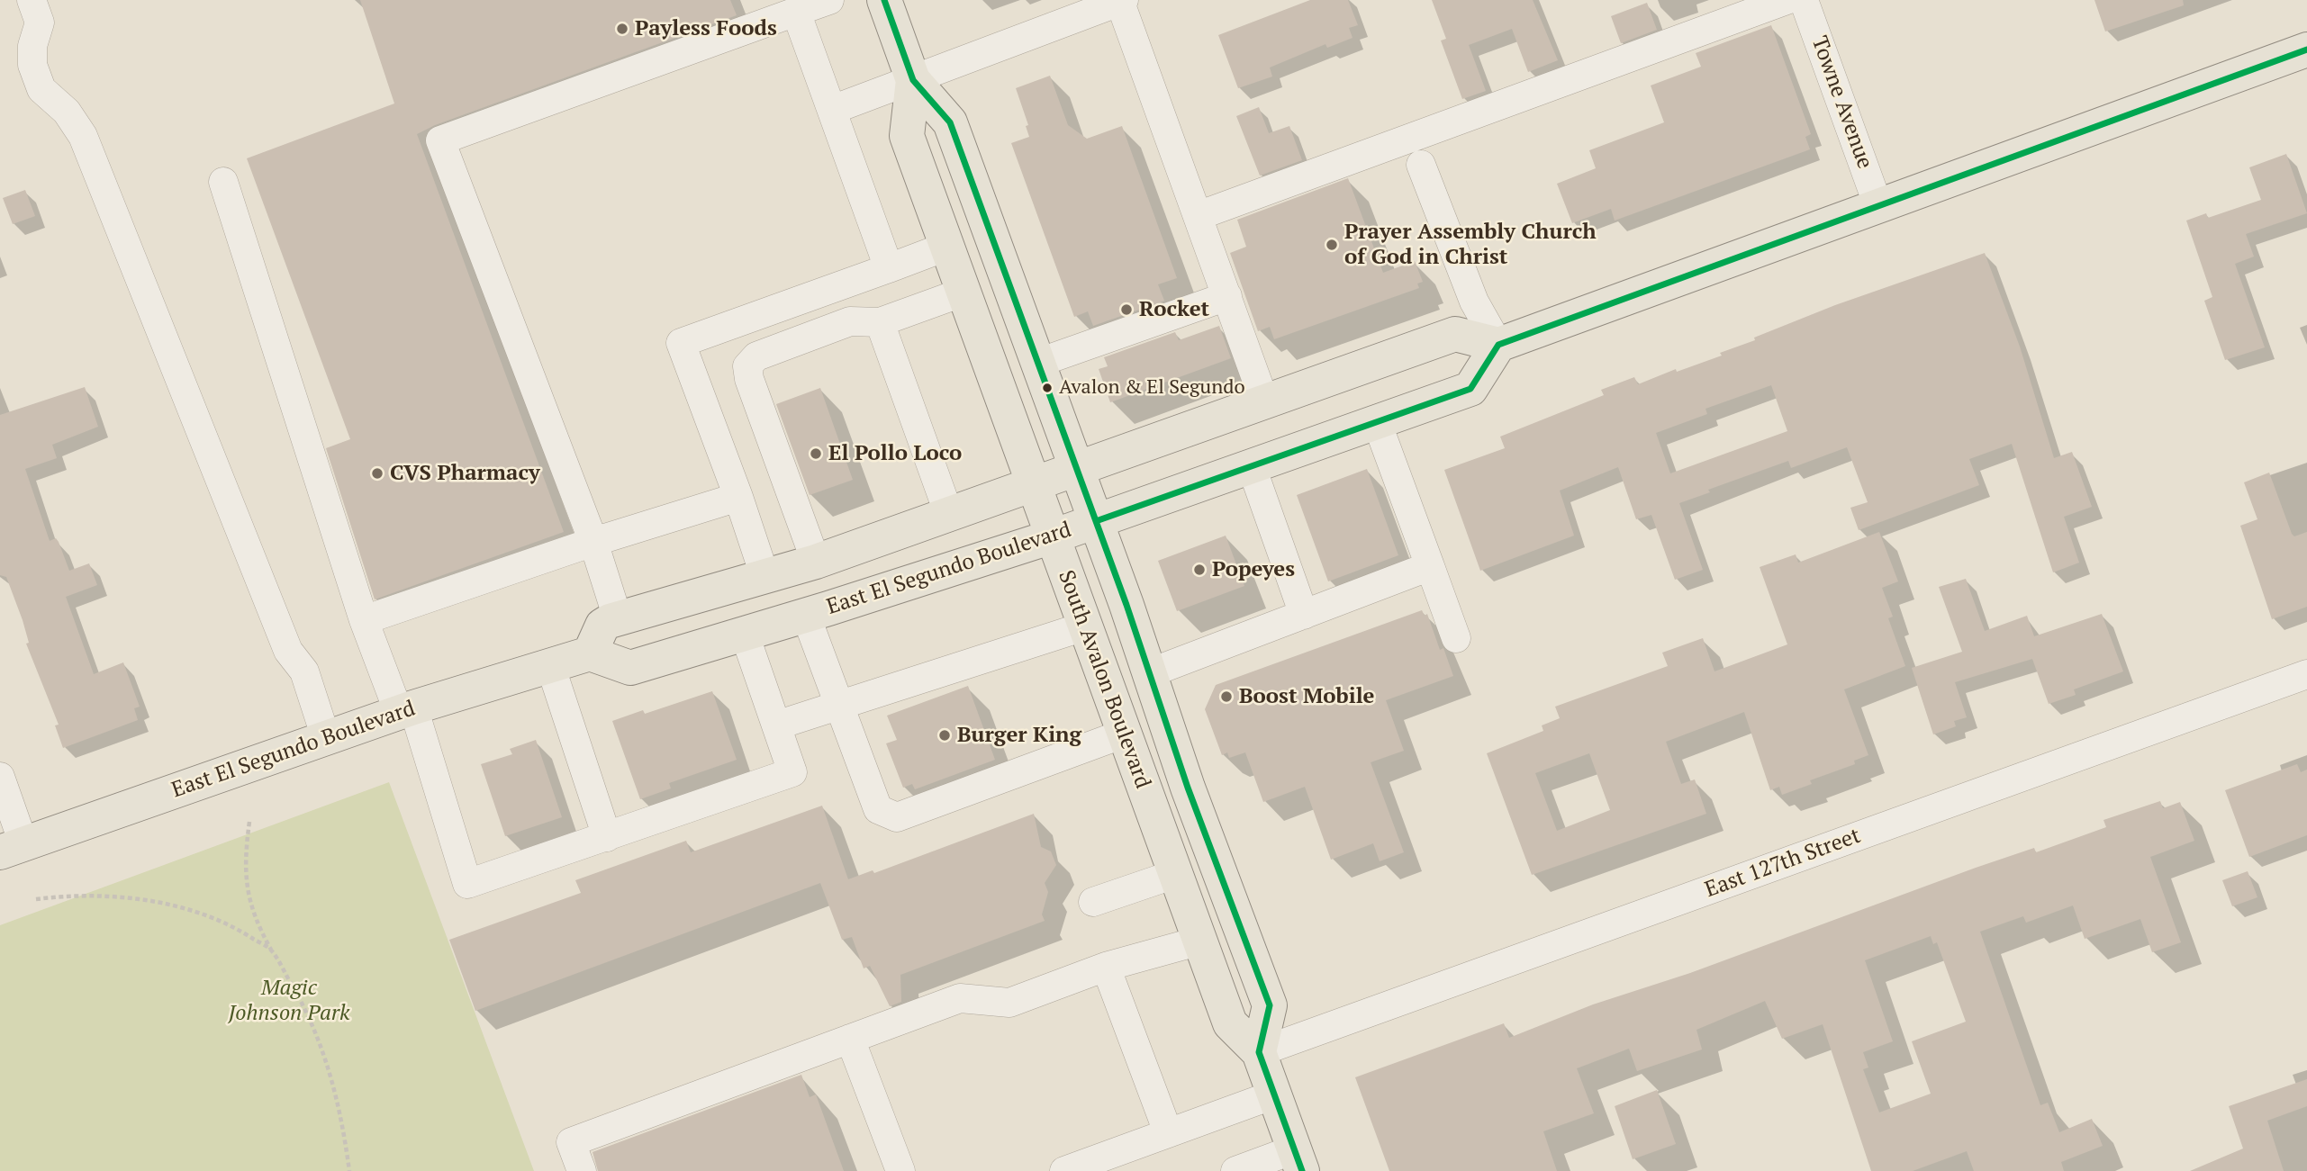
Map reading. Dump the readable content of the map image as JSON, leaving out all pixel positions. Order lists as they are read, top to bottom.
{
  "streets": {
    "main road": ["East El Segundo Boulevard", "South Avalon Boulevard"],
    "street": ["Towne Avenue", "East 127th Street"]
  },
  "crossings": [
    ["East El Segundo Boulevard", "South Avalon Boulevard"],
    ["South Avalon Boulevard", "East 127th Street"]
  ],
  "parks": ["Magic Johnson Park"],
  "places": [
    "Payless Foods",
    "Prayer Assembly Church of God in Christ",
    "Rocket",
    "Avalon & El Segundo",
    "El Pollo Loco",
    "CVS Pharmacy",
    "Popeyes",
    "Boost Mobile",
    "Burger King"
  ]
}
